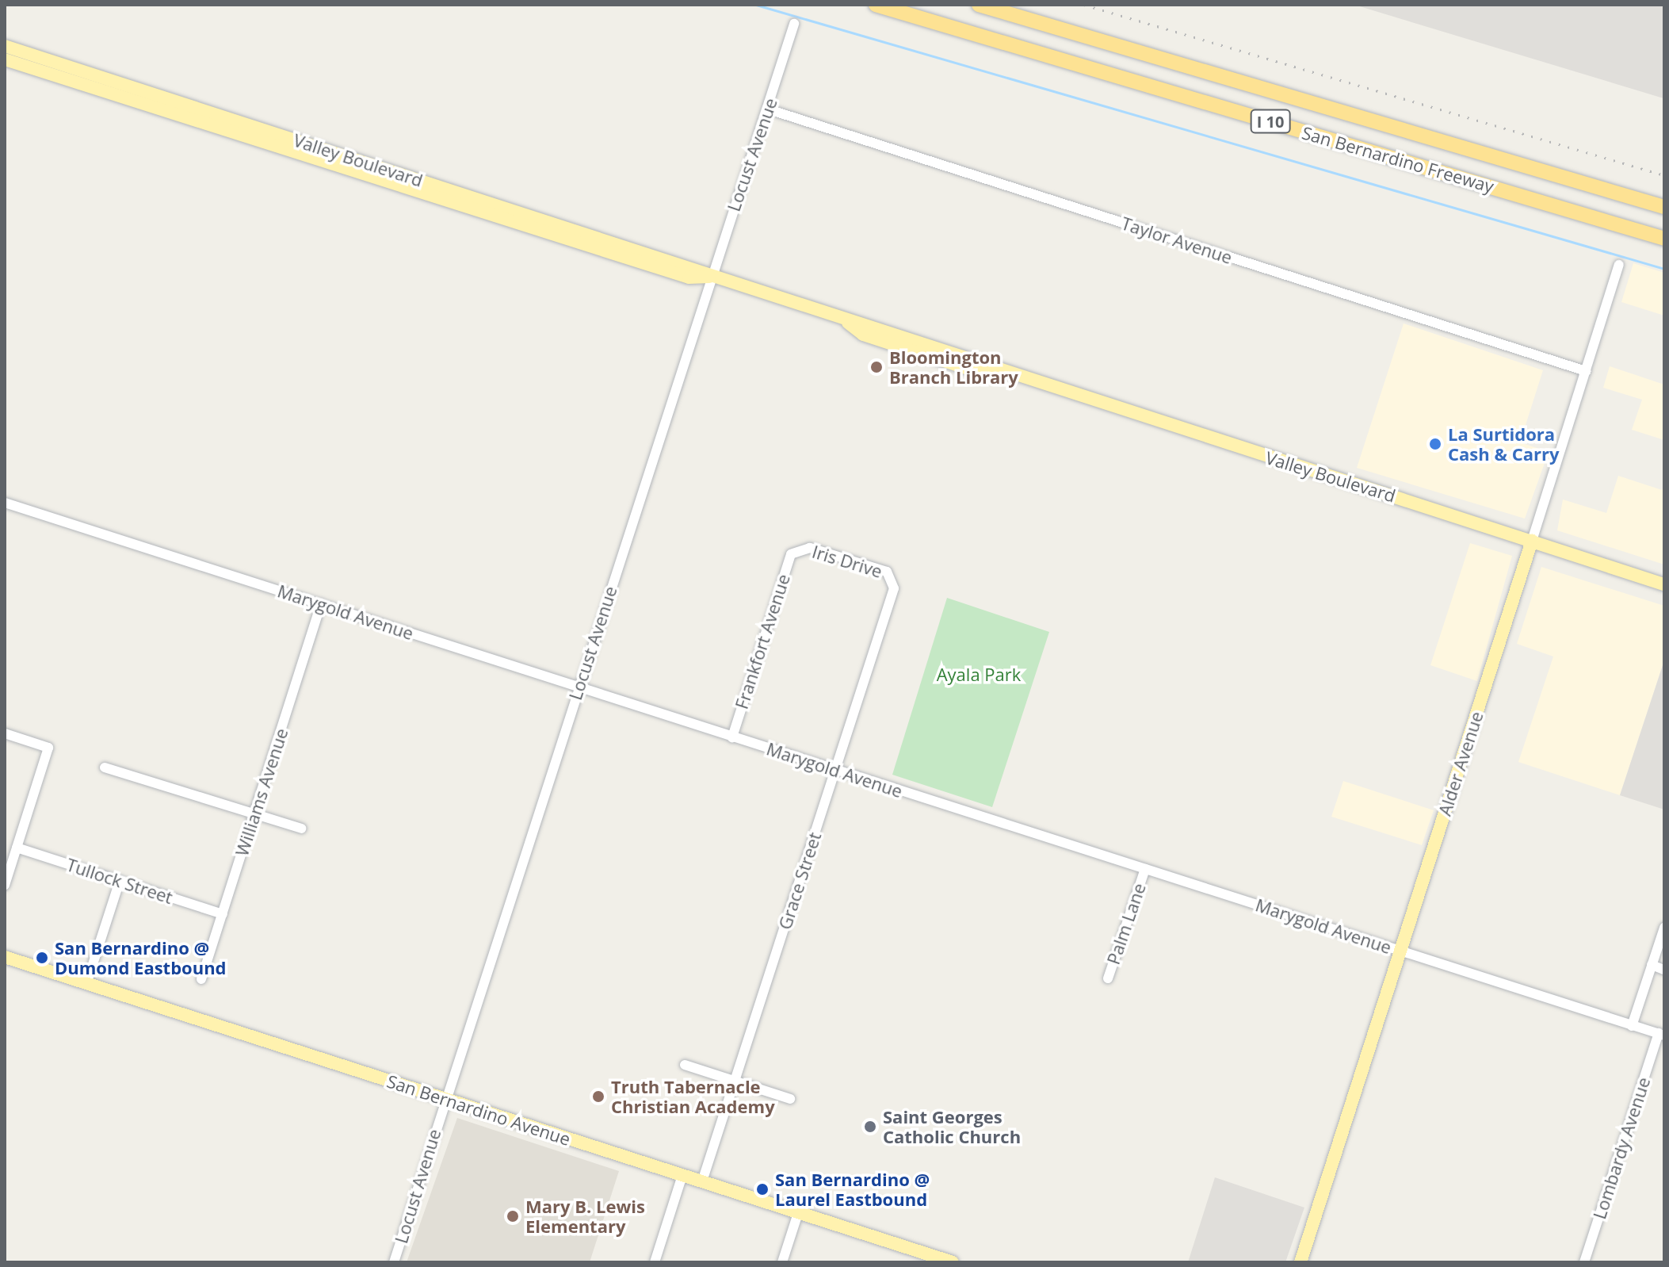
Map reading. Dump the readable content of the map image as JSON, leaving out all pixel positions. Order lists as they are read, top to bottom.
{
  "streets": {
    "highway": ["I 10", "San Bernardino Freeway"],
    "main road": ["Valley Boulevard", "Alder Avenue", "San Bernardino Avenue"],
    "street": [
      "Locust Avenue",
      "Taylor Avenue",
      "Iris Drive",
      "Marygold Avenue",
      "Frankfort Avenue",
      "Williams Avenue",
      "Tullock Street",
      "Grace Street",
      "Palm Lane",
      "Lombardy Avenue"
    ]
  },
  "crossings": [
    ["Locust Avenue", "Valley Boulevard"],
    ["Locust Avenue", "Taylor Avenue"],
    ["Locust Avenue", "Marygold Avenue"],
    ["Locust Avenue", "San Bernardino Avenue"],
    ["Valley Boulevard", "Alder Avenue"],
    ["Taylor Avenue", "Alder Avenue"],
    ["Iris Drive", "Frankfort Avenue"],
    ["Iris Drive", "Grace Street"],
    ["Marygold Avenue", "Frankfort Avenue"],
    ["Marygold Avenue", "Alder Avenue"],
    ["Marygold Avenue", "Williams Avenue"],
    ["Marygold Avenue", "Grace Street"],
    ["Marygold Avenue", "Palm Lane"],
    ["Marygold Avenue", "Lombardy Avenue"],
    ["Williams Avenue", "Tullock Street"],
    ["Grace Street", "San Bernardino Avenue"]
  ],
  "parks": ["Ayala Park"],
  "places": [
    "Bloomington Branch Library",
    "La Surtidora Cash & Carry",
    "San Bernardino @ Dumond Eastbound",
    "Truth Tabernacle Christian Academy",
    "Saint Georges Catholic Church",
    "San Bernardino @ Laurel Eastbound",
    "Mary B. Lewis Elementary"
  ]
}
